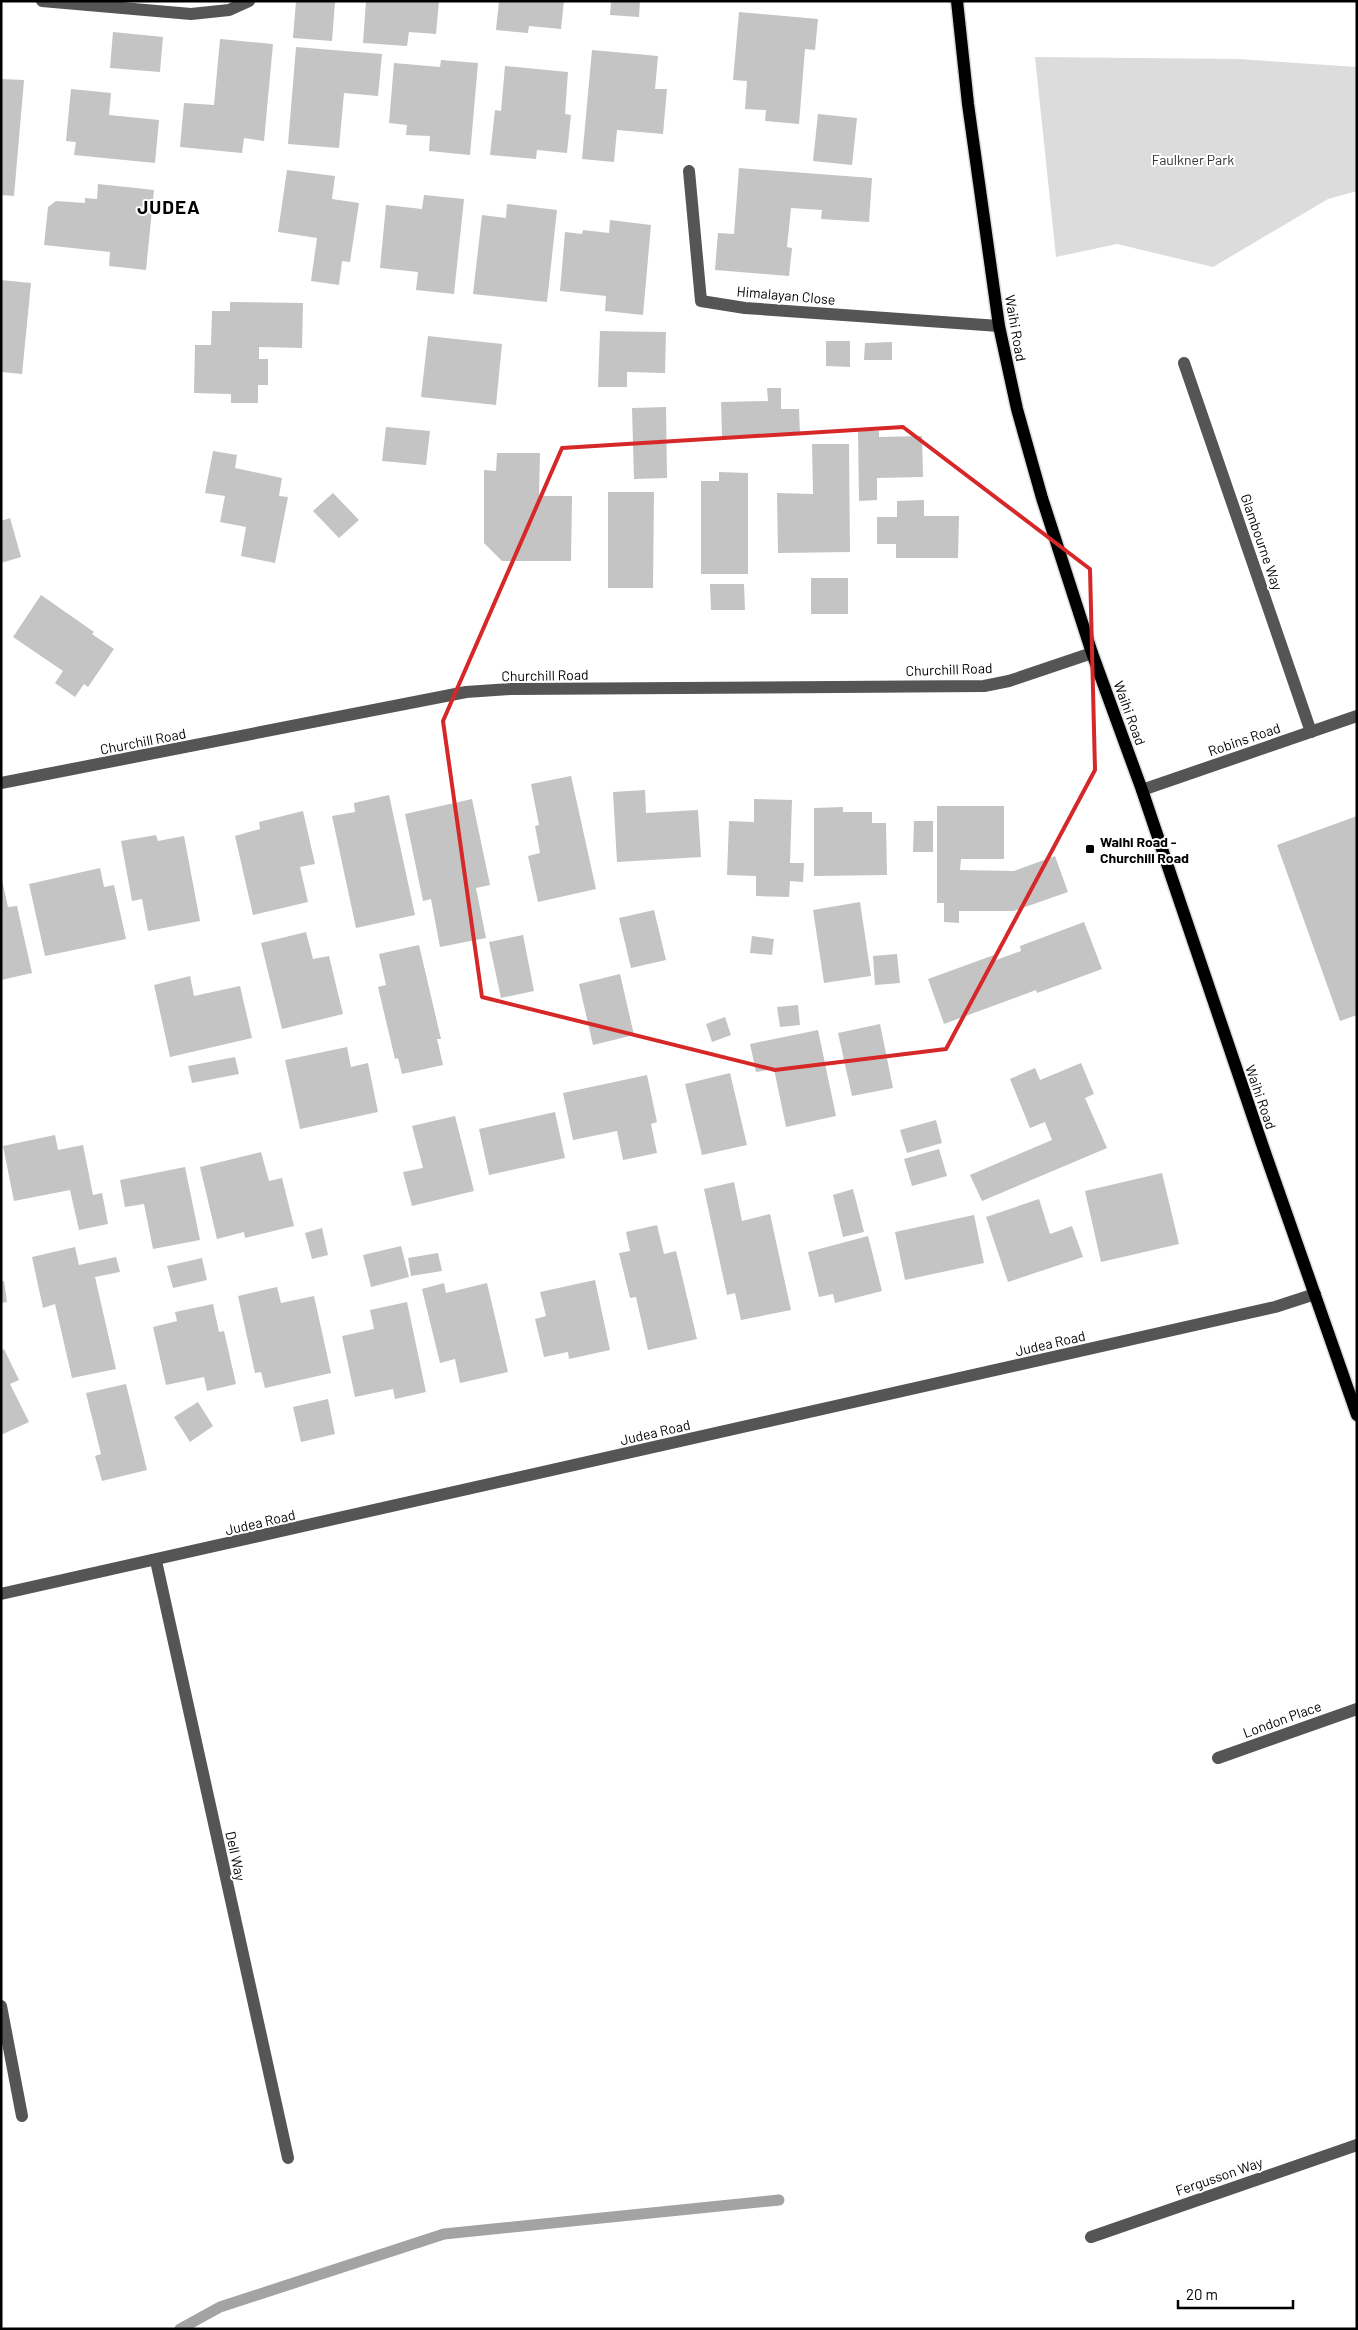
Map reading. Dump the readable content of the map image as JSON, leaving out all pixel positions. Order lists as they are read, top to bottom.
{
  "streets": {
    "main road": ["Waihi Road"],
    "street": [
      "Himalayan Close",
      "Glambourne Way",
      "Churchill Road",
      "Robins Road",
      "Judea Road",
      "London Place",
      "Dell Way",
      "Fergusson Way"
    ]
  },
  "crossings": [
    ["Himalayan Close", "Waihi Road"],
    ["Waihi Road", "Churchill Road"],
    ["Waihi Road", "Robins Road"],
    ["Waihi Road", "Judea Road"],
    ["Glambourne Way", "Robins Road"],
    ["Judea Road", "Dell Way"]
  ],
  "districts": ["JUDEA"],
  "parks": ["Faulkner Park"],
  "places": {
    "transit": ["Waihi Road - Churchill Road"]
  },
  "scale_bar": "20 m"
}
